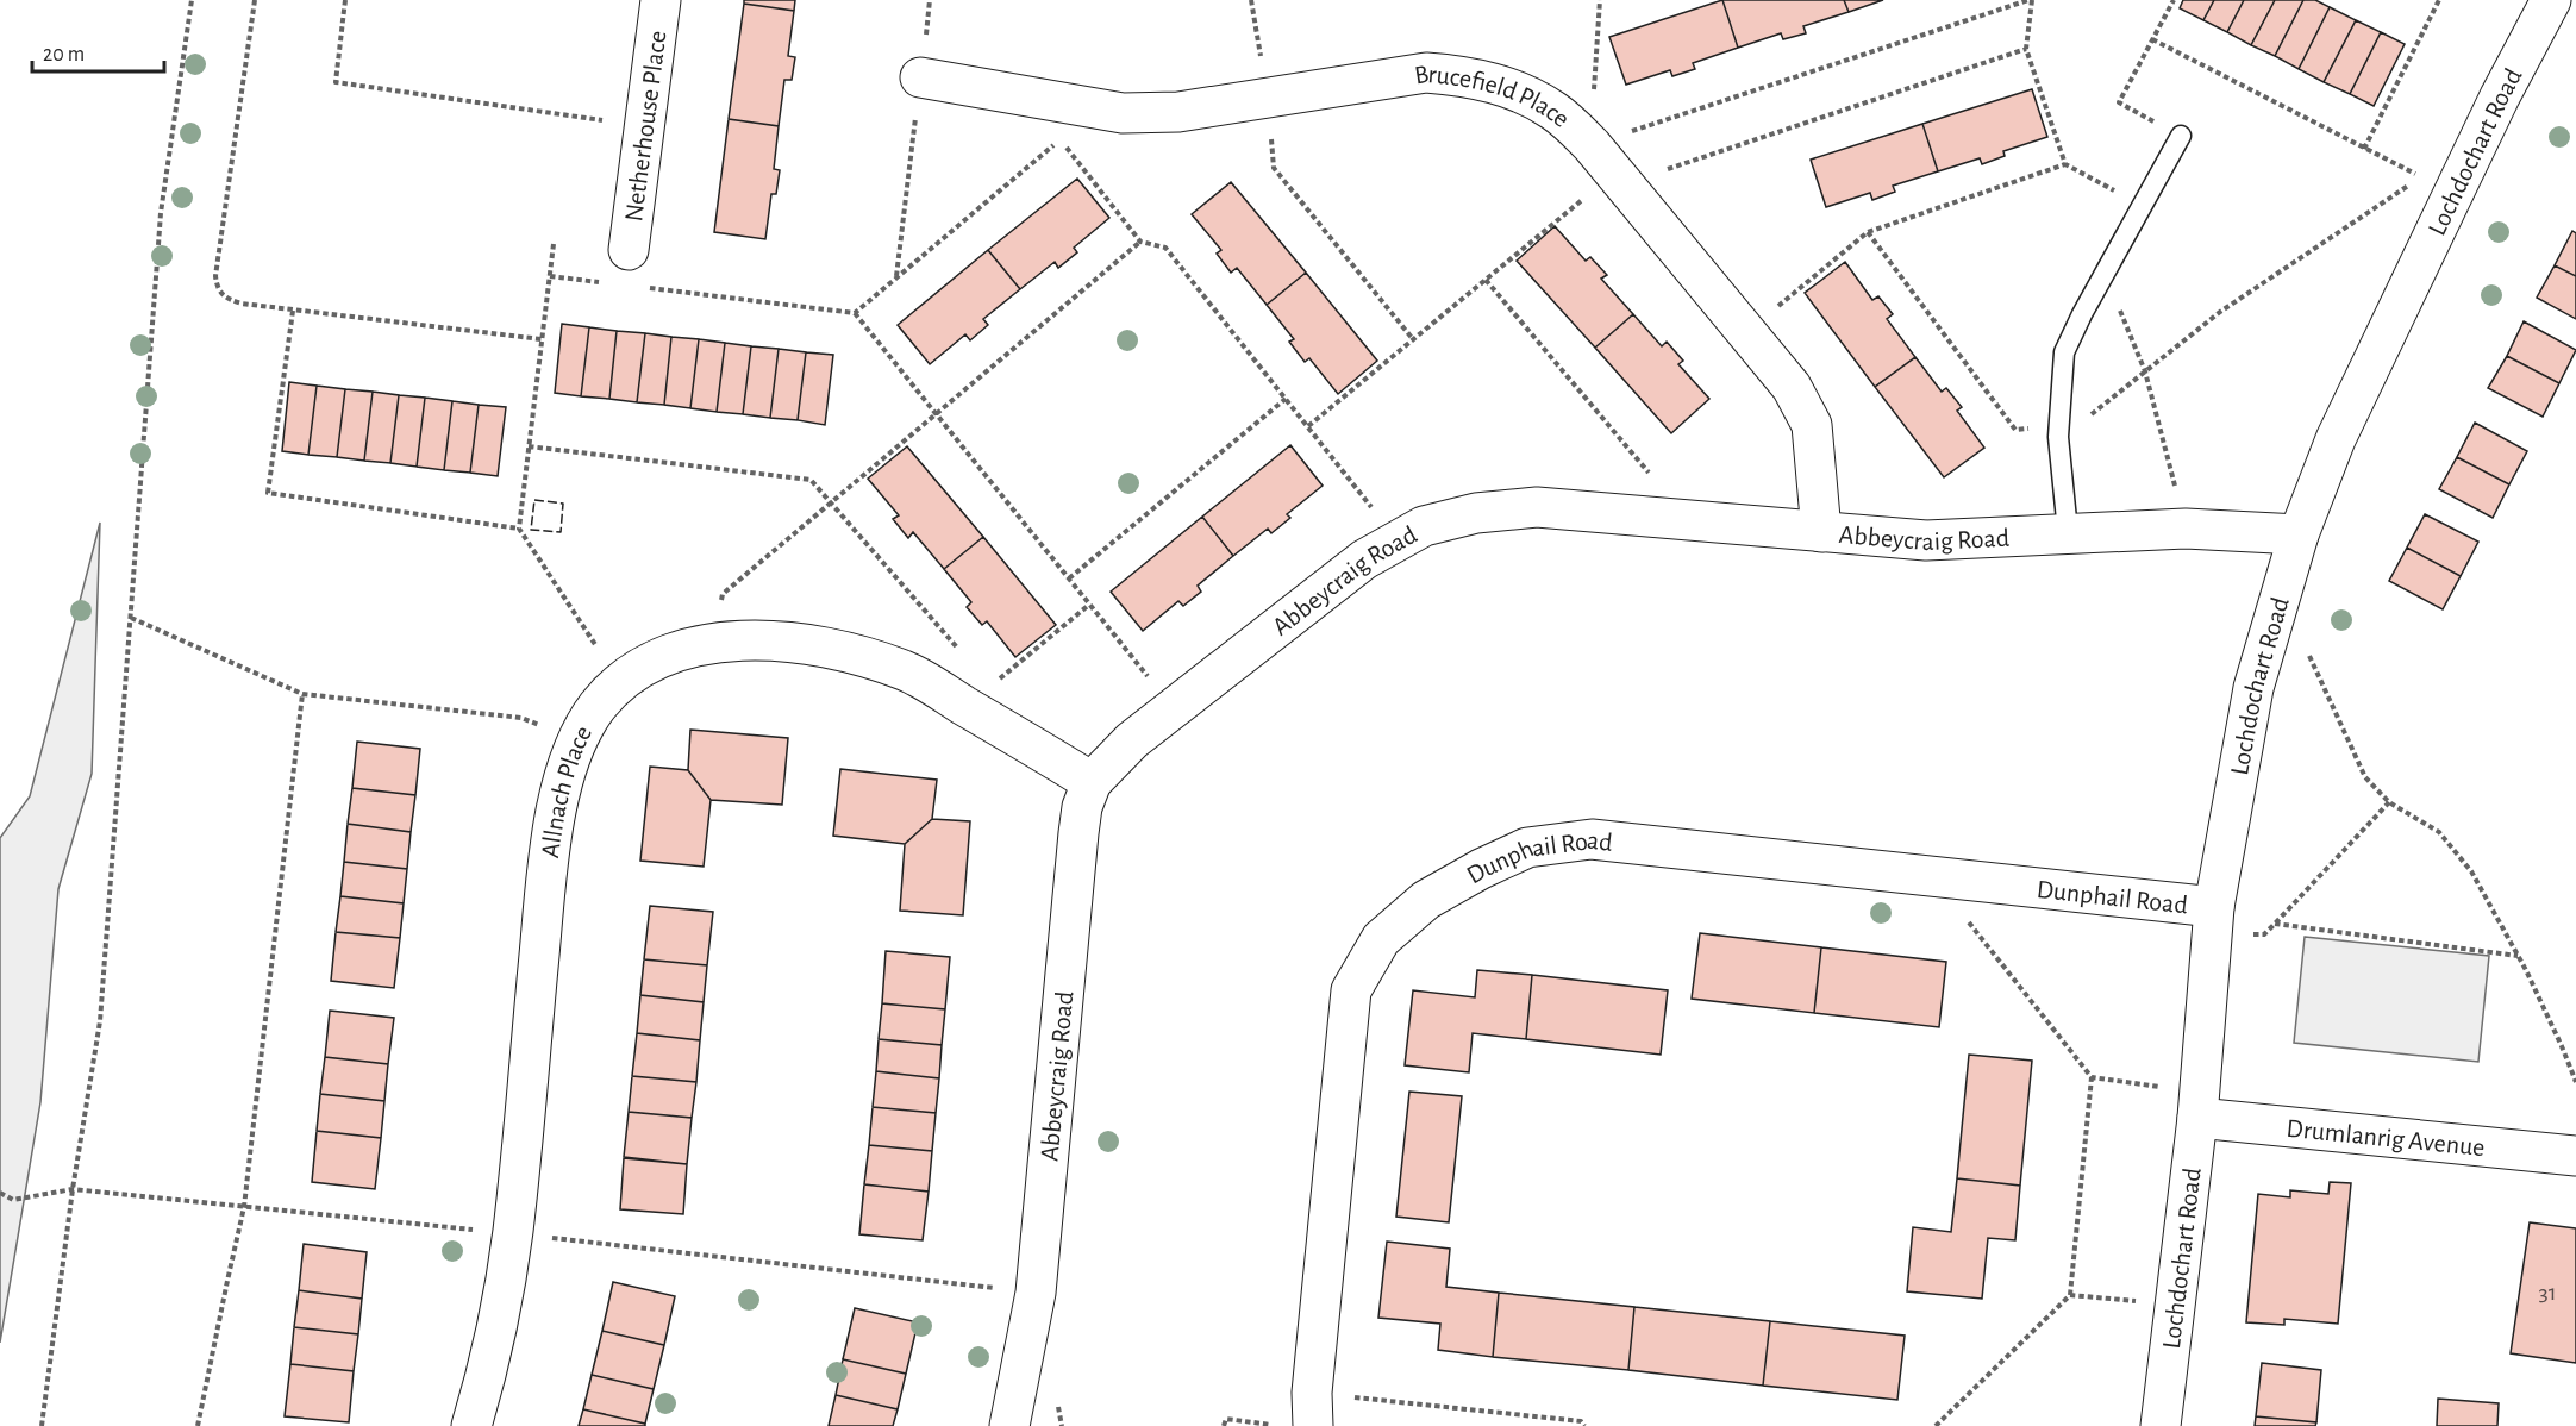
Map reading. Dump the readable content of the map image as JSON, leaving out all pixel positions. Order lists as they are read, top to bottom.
{
  "streets": {
    "street": [
      "Brucefield Place",
      "Netherhouse Place",
      "Lochdochart Road",
      "Abbeycraig Road",
      "Allnach Place",
      "Dunphail Road",
      "Drumlanrig Avenue"
    ]
  },
  "crossings": [
    ["Brucefield Place", "Abbeycraig Road"],
    ["Lochdochart Road", "Abbeycraig Road"],
    ["Lochdochart Road", "Dunphail Road"],
    ["Lochdochart Road", "Drumlanrig Avenue"],
    ["Abbeycraig Road", "Allnach Place"]
  ],
  "house_numbers": ["31"],
  "scale_bar": "20 m"
}
